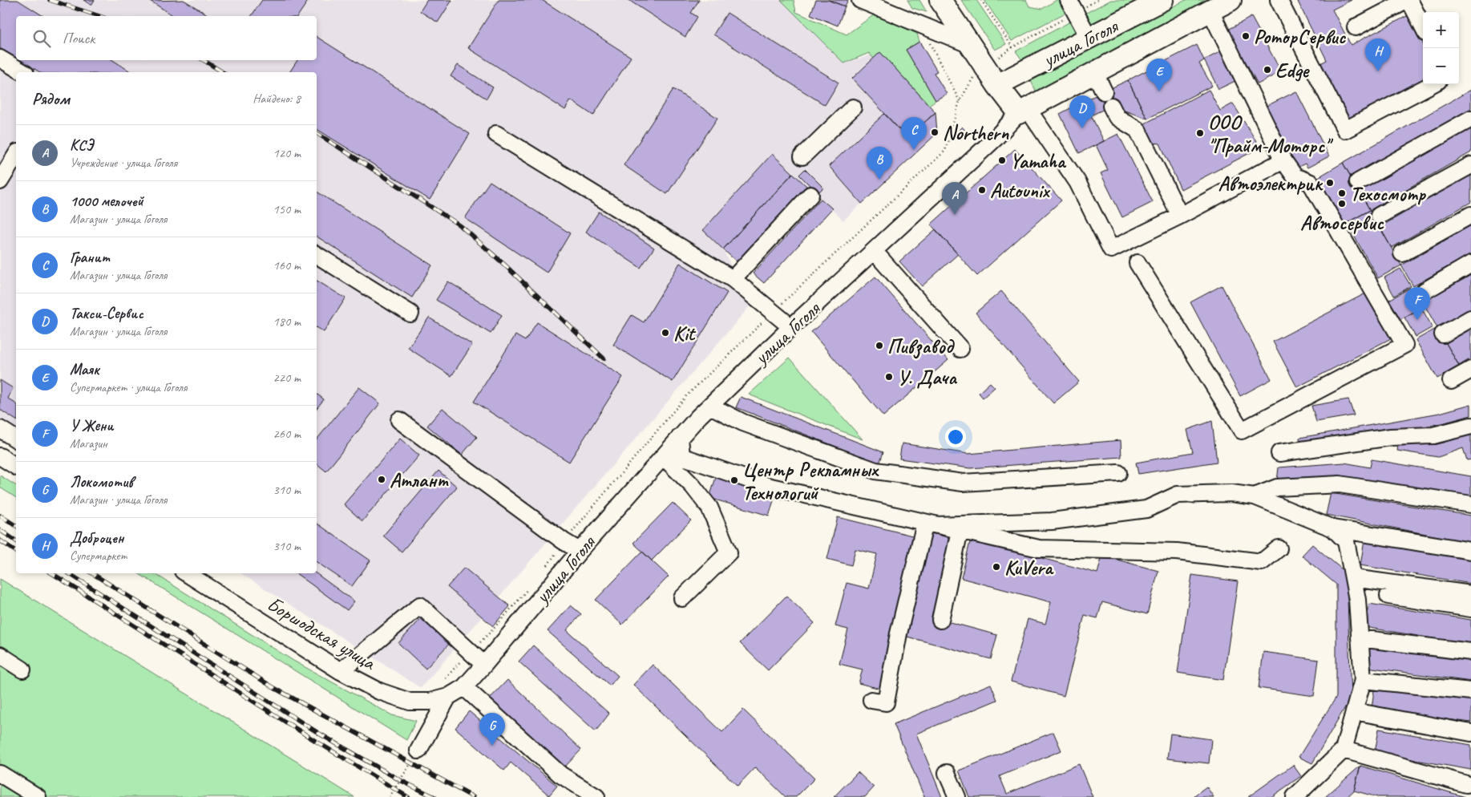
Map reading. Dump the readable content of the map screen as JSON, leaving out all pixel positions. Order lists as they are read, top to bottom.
{
  "streets": {
    "main road": ["улица Гоголя"],
    "street": ["Боршодская улица"]
  },
  "crossings": [
    ["улица Гоголя", "Боршодская улица"]
  ],
  "places": [
    "РоторСервис",
    "Edge",
    "Northern",
    "ООО \"Прайм-Моторс\"",
    "Yamaha",
    "Автоэлектрик",
    "Autounix",
    "Техосмотр",
    "Автосервис",
    "Kit",
    "Пивзавод",
    "У. Дача",
    "Атлант",
    "Центр Рекламных Технологий",
    "KuVera"
  ],
  "page": {
    "map_buttons": ["+", "−"],
    "search": "Поиск",
    "pins": [
      "H",
      "E",
      "D",
      "C",
      "B",
      "A",
      "F",
      "G"
    ],
    "heading": ["Рядом", "Найдено: 8"],
    "list": [
      {
        "mark": "A",
        "name": "КСЭ",
        "note": "Учреждение · улица Гоголя",
        "value": "120 m"
      },
      {
        "mark": "B",
        "name": "1000 мелочей",
        "note": "Магазин · улица Гоголя",
        "value": "150 m"
      },
      {
        "mark": "C",
        "name": "Гранит",
        "note": "Магазин · улица Гоголя",
        "value": "160 m"
      },
      {
        "mark": "D",
        "name": "Такси-Сервис",
        "note": "Магазин · улица Гоголя",
        "value": "180 m"
      },
      {
        "mark": "E",
        "name": "Маяк",
        "note": "Супермаркет · улица Гоголя",
        "value": "220 m"
      },
      {
        "mark": "F",
        "name": "У Жени",
        "note": "Магазин",
        "value": "260 m"
      },
      {
        "mark": "G",
        "name": "Локомотив",
        "note": "Магазин · улица Гоголя",
        "value": "310 m"
      },
      {
        "mark": "H",
        "name": "Доброцен",
        "note": "Супермаркет",
        "value": "310 m"
      }
    ]
  }
}
